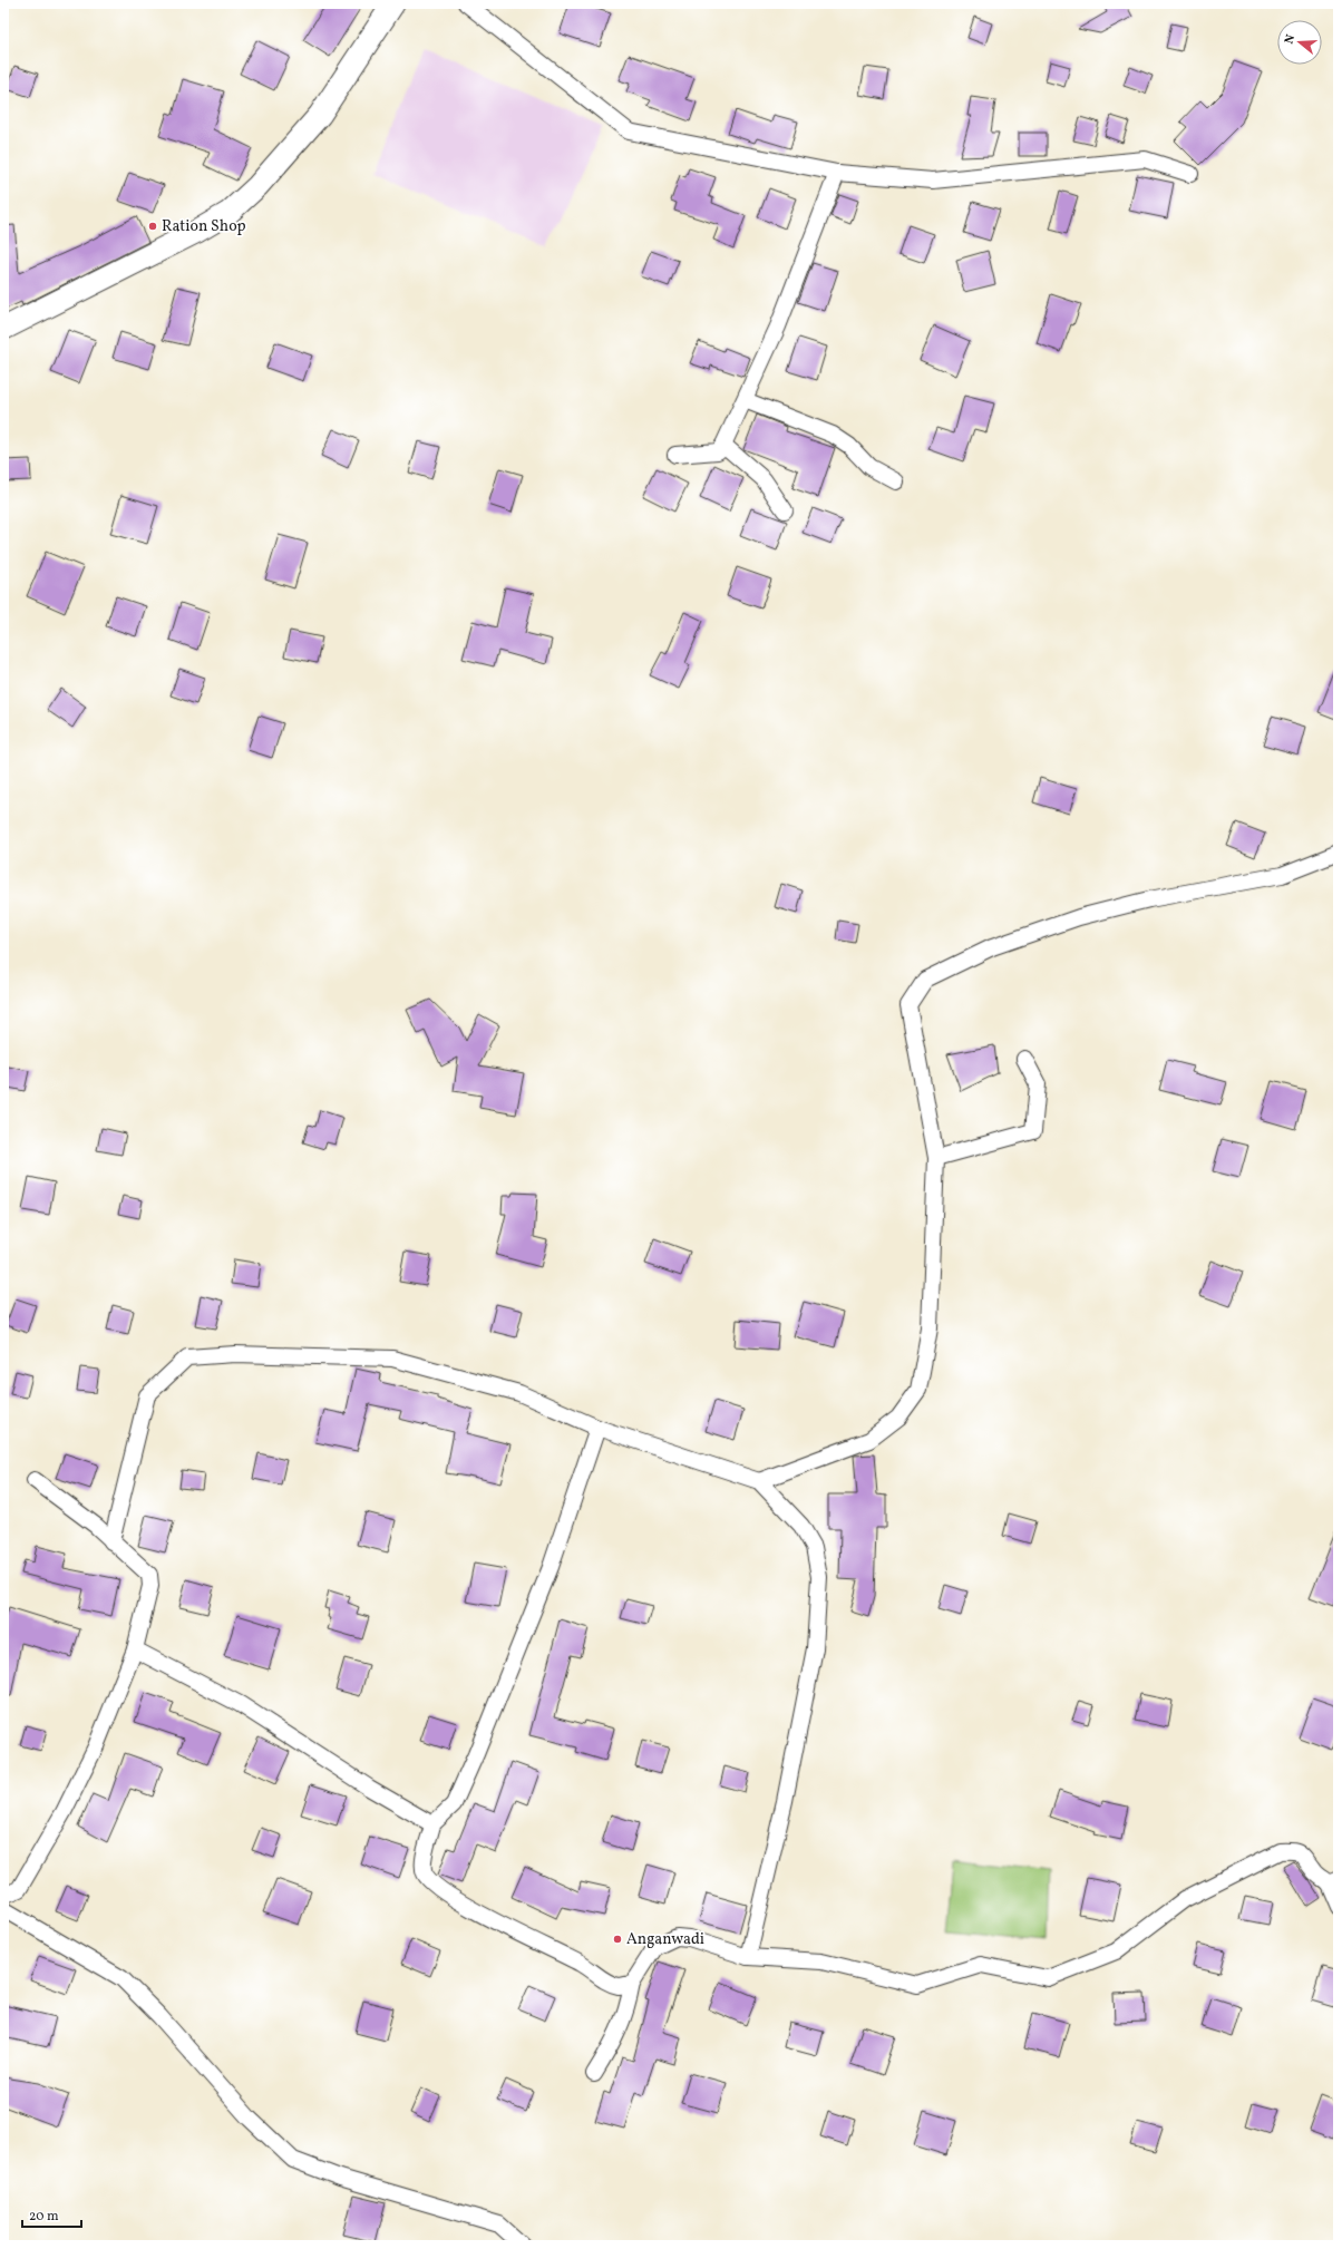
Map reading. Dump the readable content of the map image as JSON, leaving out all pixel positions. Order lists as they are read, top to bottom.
{
  "places": ["Ration Shop", "Anganwadi"],
  "scale_bar": "20 m",
  "north": "left"
}
